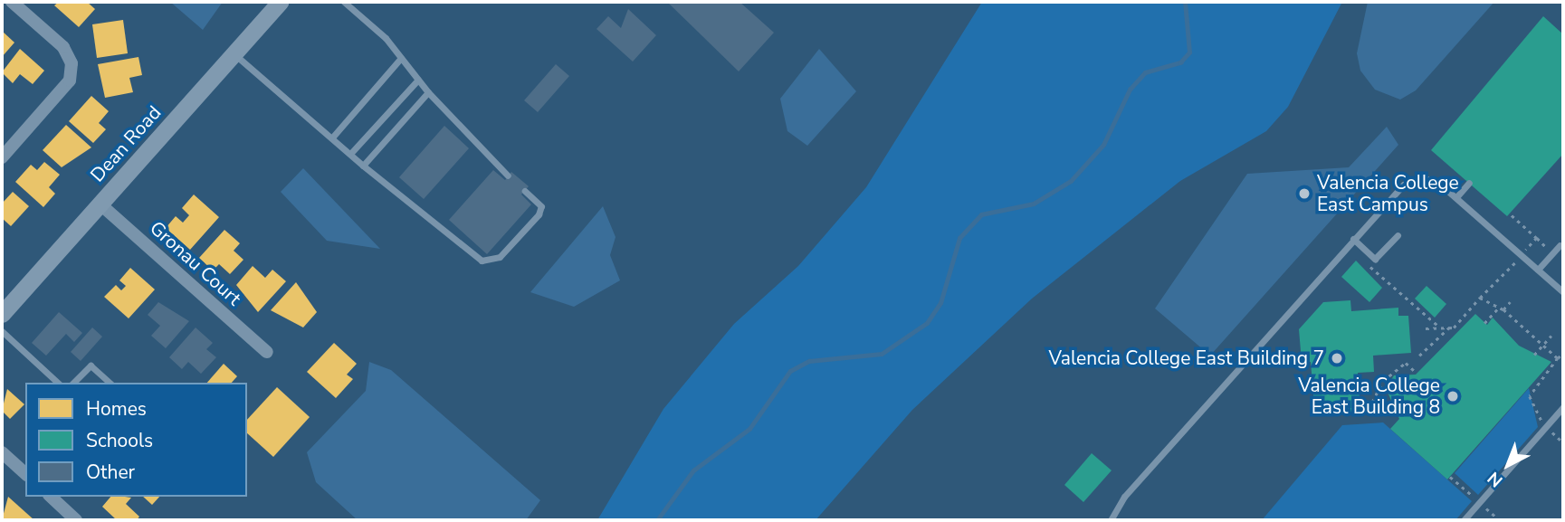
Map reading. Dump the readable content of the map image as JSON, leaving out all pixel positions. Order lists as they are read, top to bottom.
{
  "streets": {
    "main road": ["Dean Road"],
    "street": ["Gronau Court"]
  },
  "crossings": [
    ["Dean Road", "Gronau Court"]
  ],
  "places": ["Valencia College East Campus", "Valencia College East Building 7", "Valencia College East Building 8"],
  "legend": ["Homes", "Schools", "Other"],
  "north": "bottom left"
}
